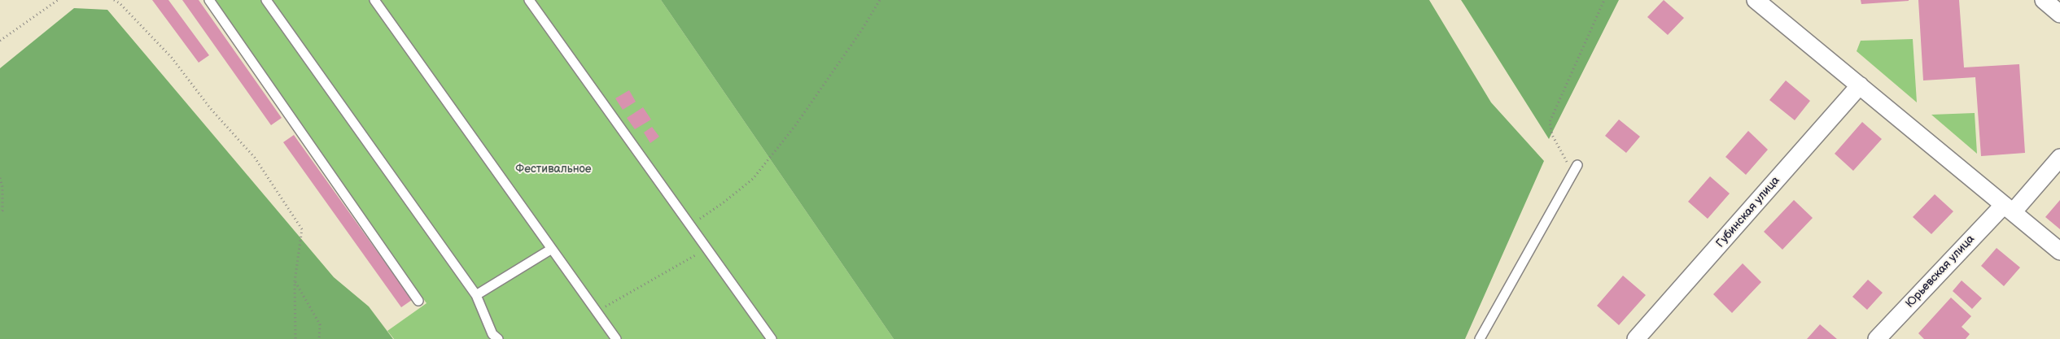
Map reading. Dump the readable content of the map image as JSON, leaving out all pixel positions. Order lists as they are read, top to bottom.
{
  "streets": {
    "street": ["Губинская улица", "Юрьевская улица"]
  },
  "parks": ["Фестивальное"]
}
